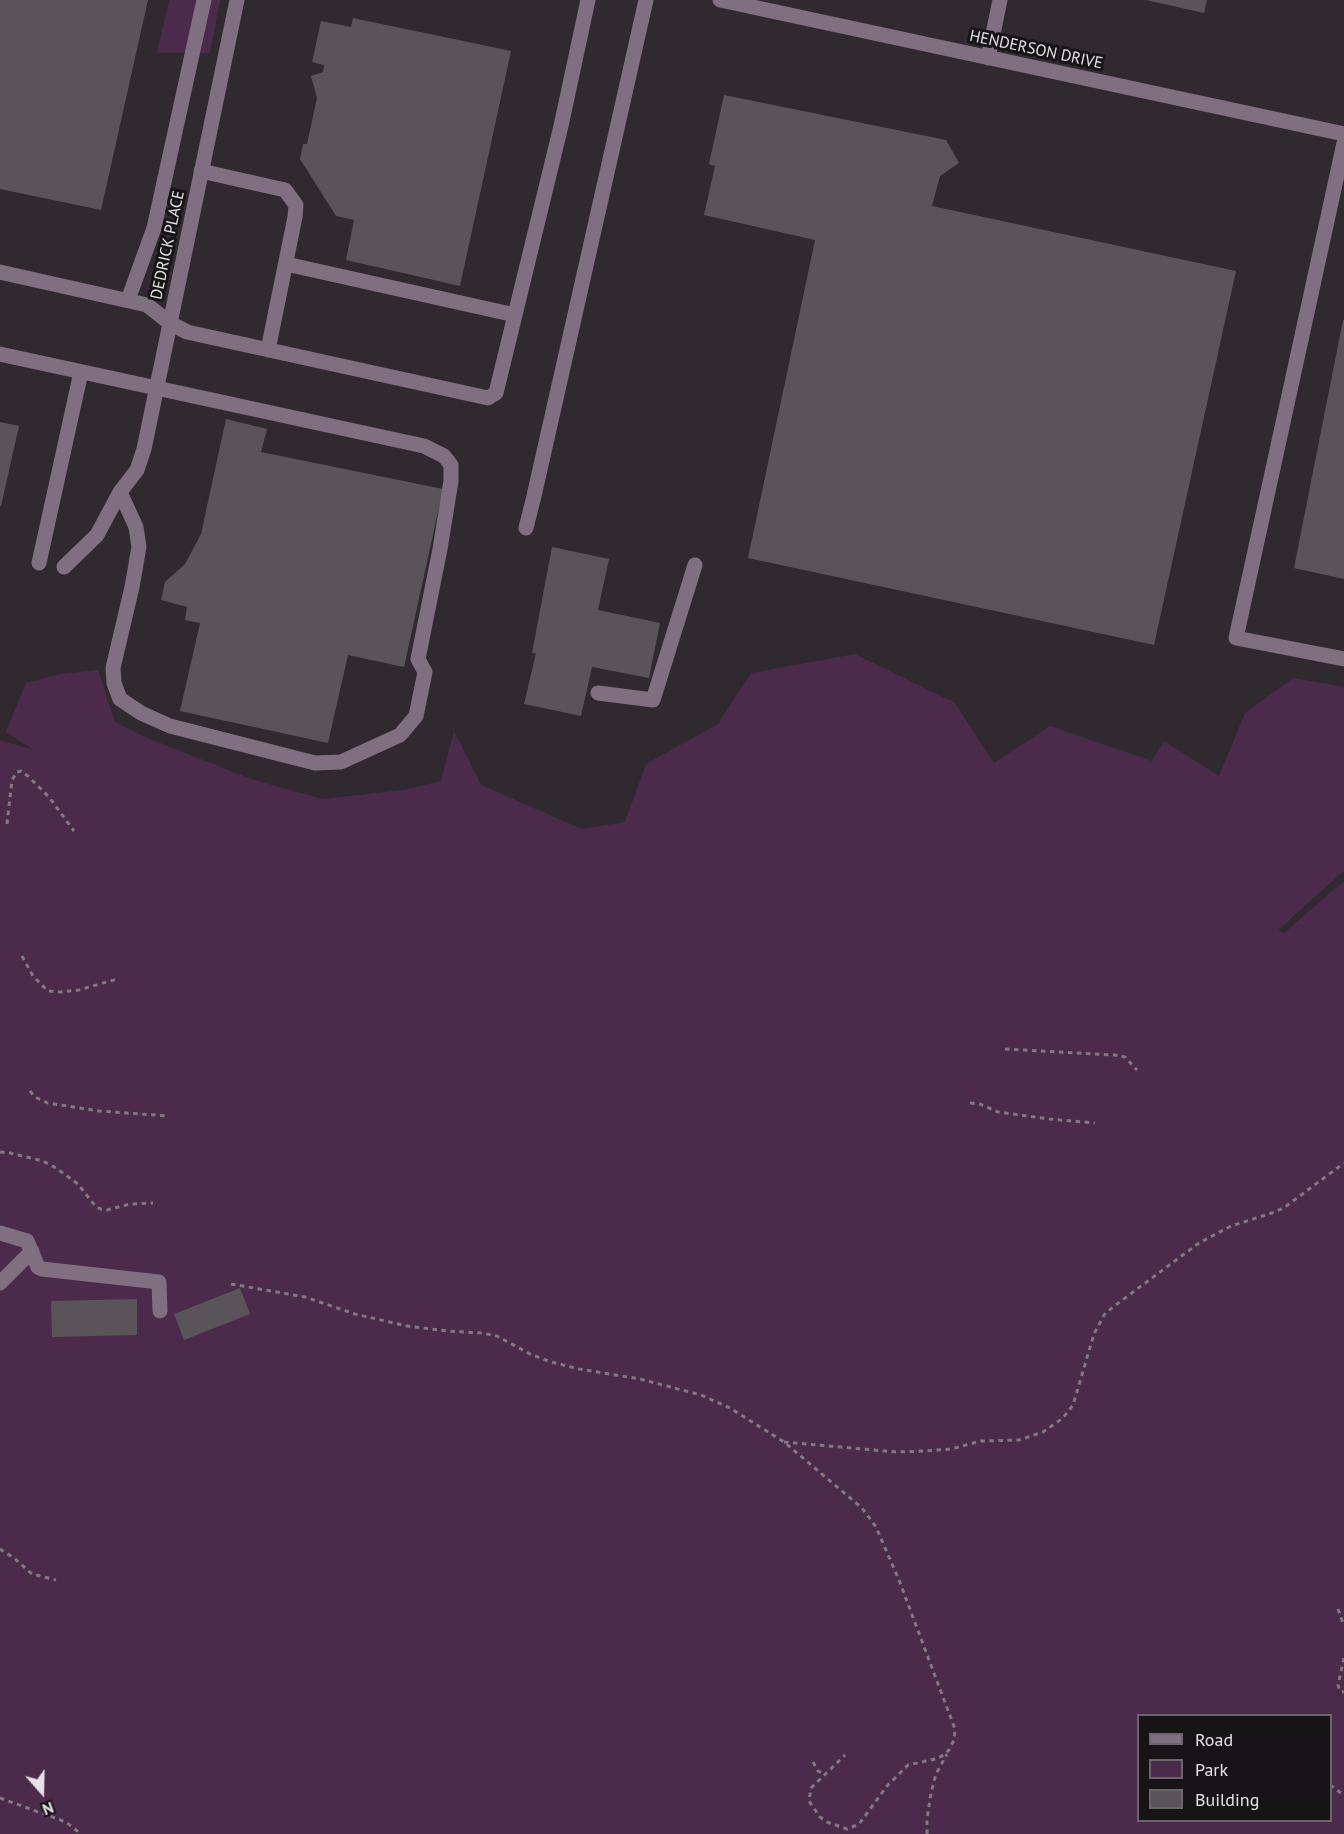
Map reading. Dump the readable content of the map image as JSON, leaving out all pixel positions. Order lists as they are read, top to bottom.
{
  "streets": {
    "street": ["HENDERSON DRIVE", "DEDRICK PLACE"]
  },
  "legend": ["Road", "Park", "Building"],
  "north": "bottom"
}
